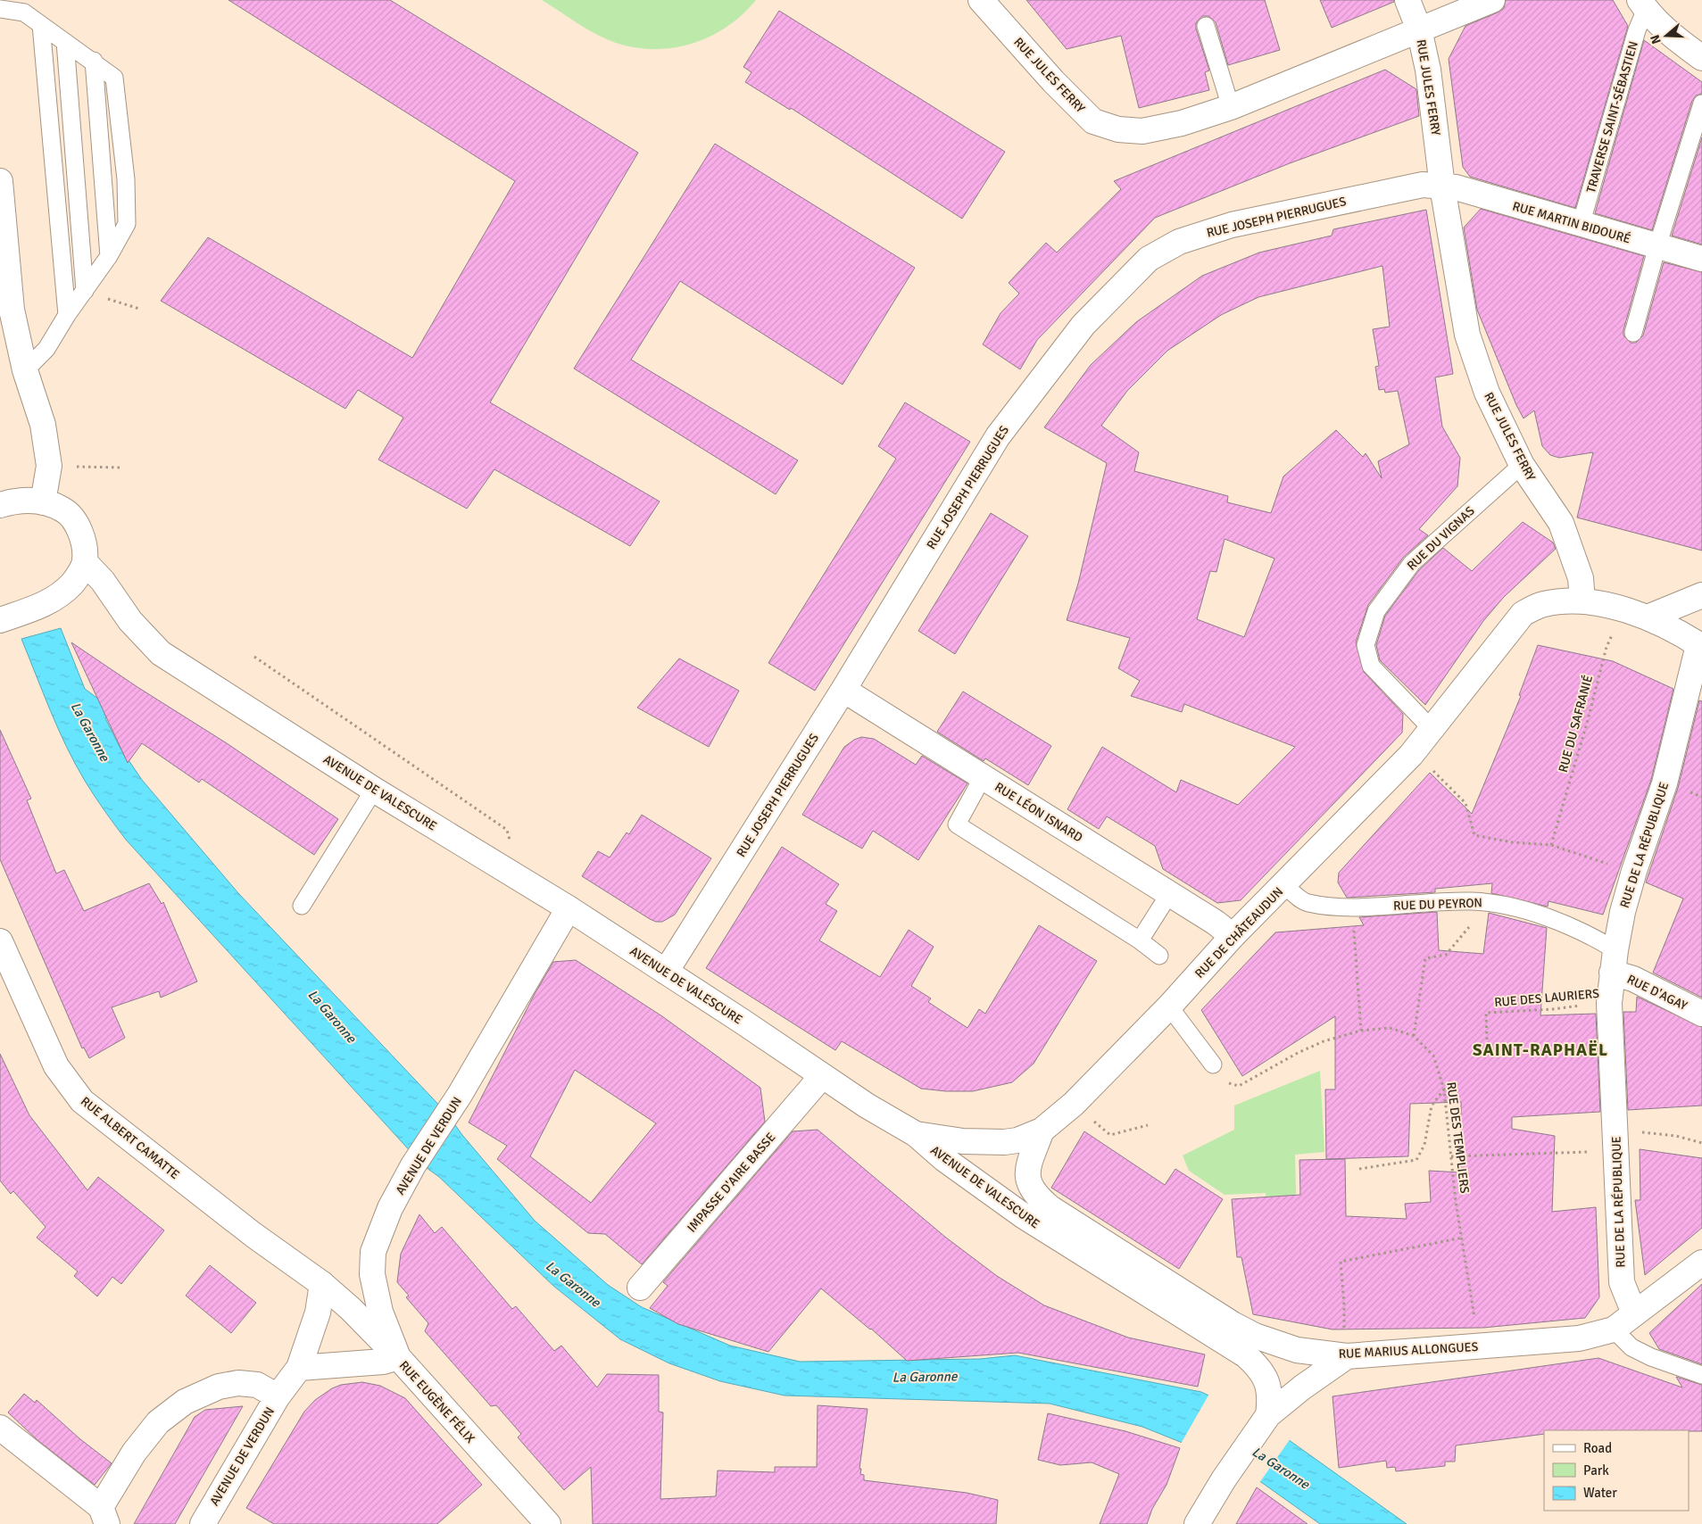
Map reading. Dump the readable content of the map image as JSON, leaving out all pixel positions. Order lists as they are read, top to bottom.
{
  "streets": {
    "street": [
      "RUE JULES FERRY",
      "RUE JOSEPH PIERRUGUES",
      "RUE MARTIN BIDOURÉ",
      "AVENUE DE VALESCURE",
      "RUE LÉON ISNARD",
      "RUE DE LA RÉPUBLIQUE",
      "RUE DE CHÂTEAUDUN",
      "RUE D'AGAY",
      "RUE ALBERT CAMATTE",
      "AVENUE DE VERDUN",
      "IMPASSE D'AIRE BASSE",
      "RUE MARIUS ALLONGUES",
      "RUE EUGÈNE FÉLIX"
    ],
    "lane": ["TRAVERSE SAINT-SÉBASTIEN", "RUE DU VIGNAS", "RUE DU PEYRON"],
    "path": ["RUE DU SAFRANIÉ", "RUE DES LAURIERS", "RUE DES TEMPLIERS"]
  },
  "crossings": [
    ["RUE JULES FERRY", "RUE JOSEPH PIERRUGUES"],
    ["RUE JULES FERRY", "RUE MARTIN BIDOURÉ"],
    ["RUE JULES FERRY", "RUE DU VIGNAS"],
    ["RUE JULES FERRY", "RUE DE CHÂTEAUDUN"],
    ["TRAVERSE SAINT-SÉBASTIEN", "RUE MARTIN BIDOURÉ"],
    ["RUE JOSEPH PIERRUGUES", "RUE MARTIN BIDOURÉ"],
    ["RUE JOSEPH PIERRUGUES", "AVENUE DE VALESCURE"],
    ["RUE JOSEPH PIERRUGUES", "RUE LÉON ISNARD"],
    ["RUE DU VIGNAS", "RUE DE CHÂTEAUDUN"],
    ["RUE DU SAFRANIÉ", "RUE DE CHÂTEAUDUN"],
    ["AVENUE DE VALESCURE", "RUE DE CHÂTEAUDUN"],
    ["AVENUE DE VALESCURE", "AVENUE DE VERDUN"],
    ["AVENUE DE VALESCURE", "IMPASSE D'AIRE BASSE"],
    ["RUE LÉON ISNARD", "RUE DE CHÂTEAUDUN"],
    ["RUE DE LA RÉPUBLIQUE", "RUE DU PEYRON"],
    ["RUE DE LA RÉPUBLIQUE", "RUE DE CHÂTEAUDUN"],
    ["RUE DE LA RÉPUBLIQUE", "RUE D'AGAY"],
    ["RUE DE LA RÉPUBLIQUE", "RUE DES LAURIERS"],
    ["RUE DE LA RÉPUBLIQUE", "RUE MARIUS ALLONGUES"],
    ["RUE DU PEYRON", "RUE DE CHÂTEAUDUN"],
    ["RUE DU PEYRON", "RUE D'AGAY"],
    ["RUE DE CHÂTEAUDUN", "RUE MARIUS ALLONGUES"],
    ["RUE ALBERT CAMATTE", "AVENUE DE VERDUN"],
    ["RUE ALBERT CAMATTE", "RUE EUGÈNE FÉLIX"],
    ["RUE DES TEMPLIERS", "RUE MARIUS ALLONGUES"],
    ["AVENUE DE VERDUN", "RUE EUGÈNE FÉLIX"]
  ],
  "districts": ["SAINT-RAPHAËL"],
  "water": ["La Garonne"],
  "legend": ["Road", "Park", "Water"],
  "north": "left"
}
